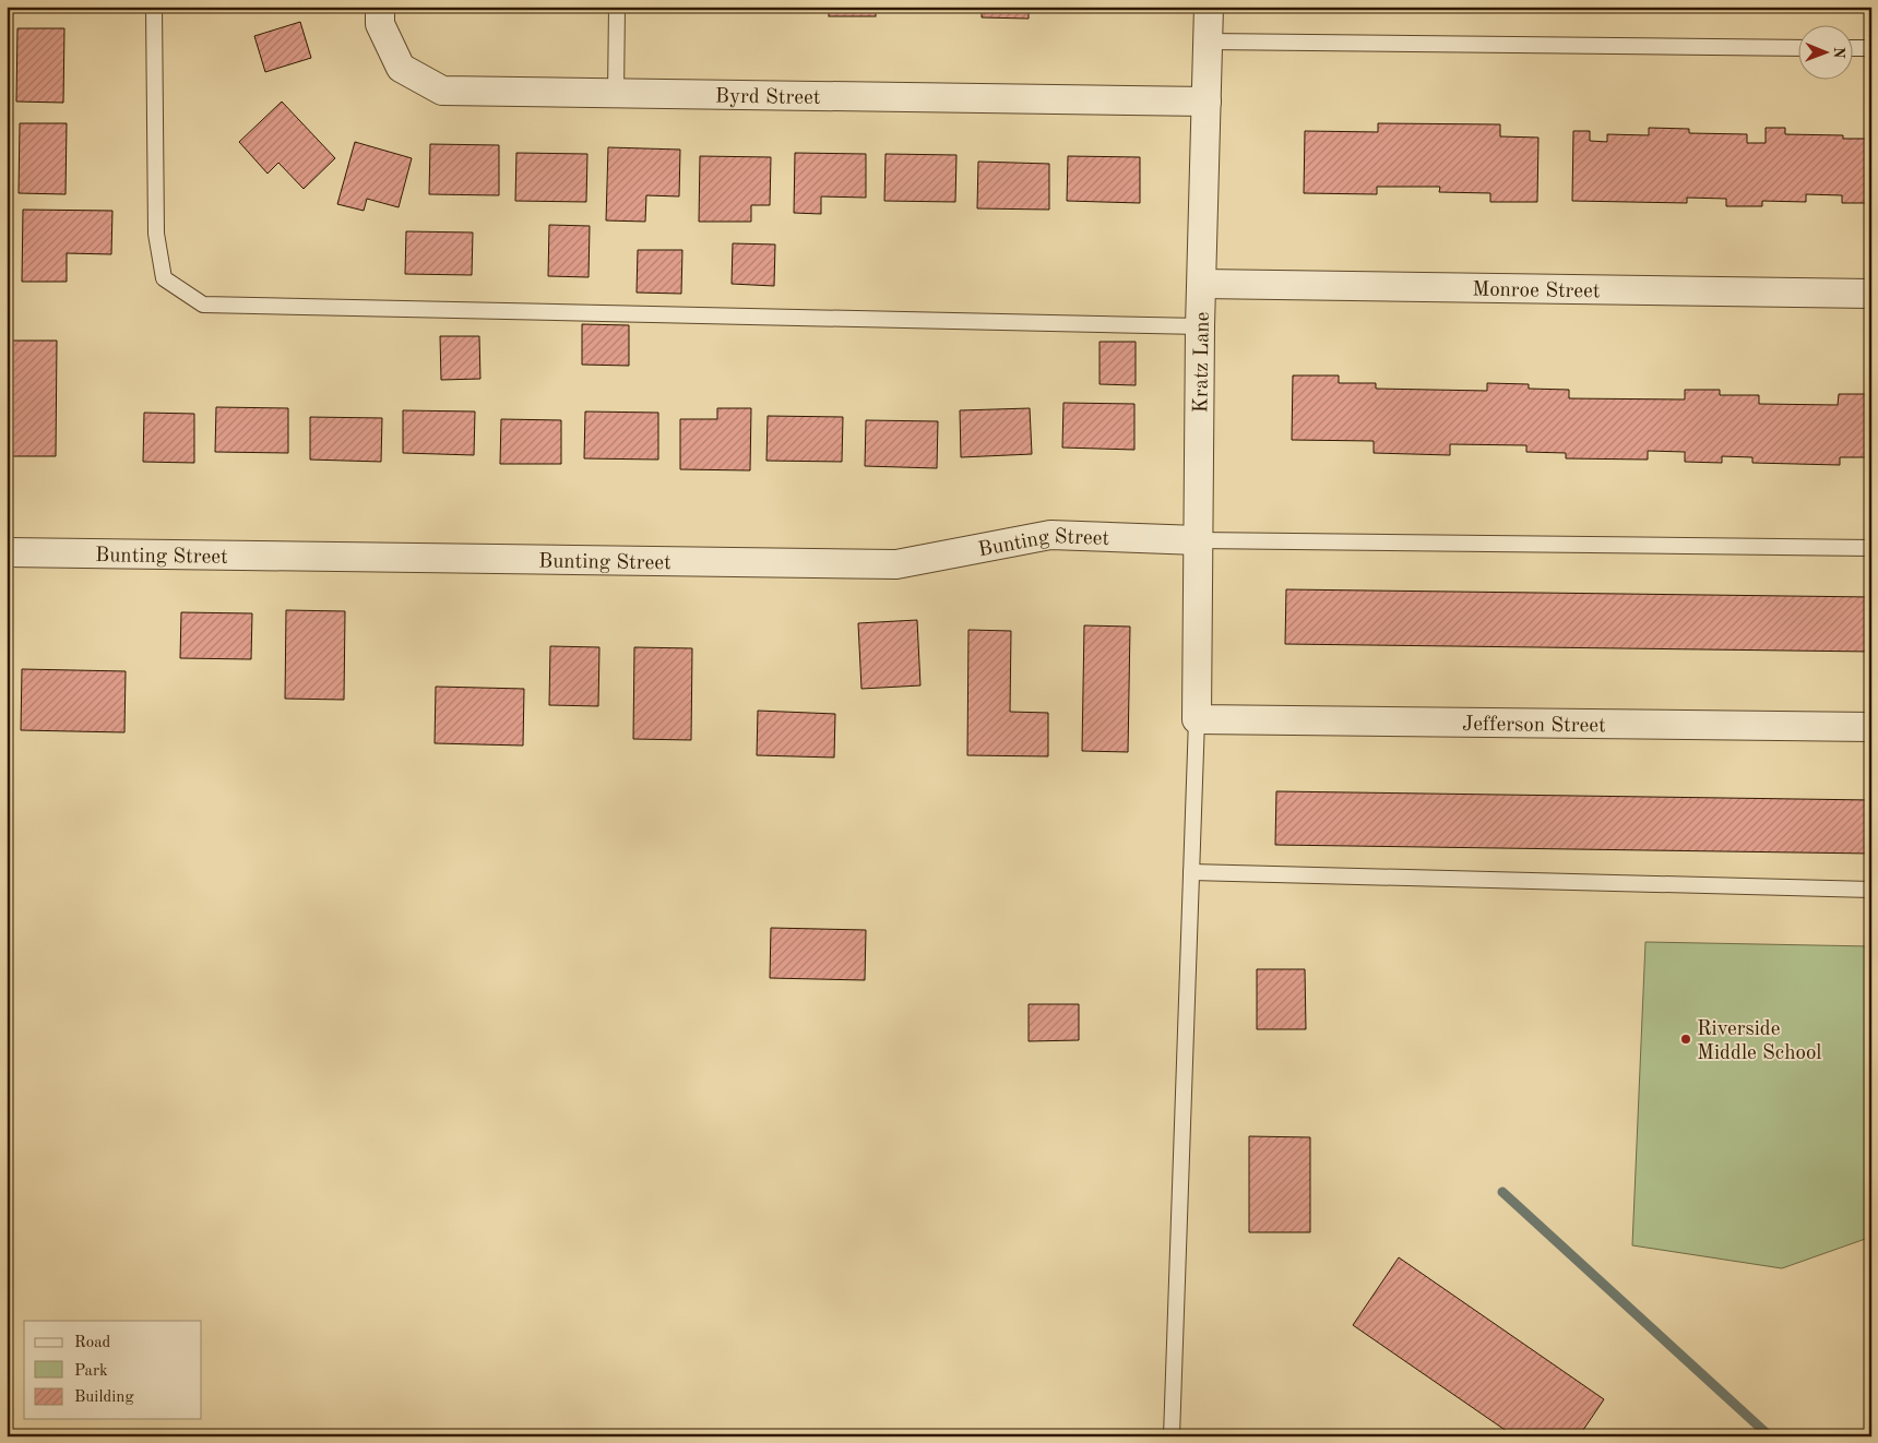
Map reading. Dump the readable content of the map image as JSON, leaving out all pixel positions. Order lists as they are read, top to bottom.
{
  "streets": {
    "street": [
      "Byrd Street",
      "Monroe Street",
      "Kratz Lane",
      "Bunting Street",
      "Jefferson Street"
    ]
  },
  "crossings": [
    ["Byrd Street", "Kratz Lane"],
    ["Monroe Street", "Kratz Lane"],
    ["Kratz Lane", "Bunting Street"],
    ["Kratz Lane", "Jefferson Street"]
  ],
  "places": ["Riverside Middle School"],
  "legend": ["Road", "Park", "Building"],
  "north": "right"
}
